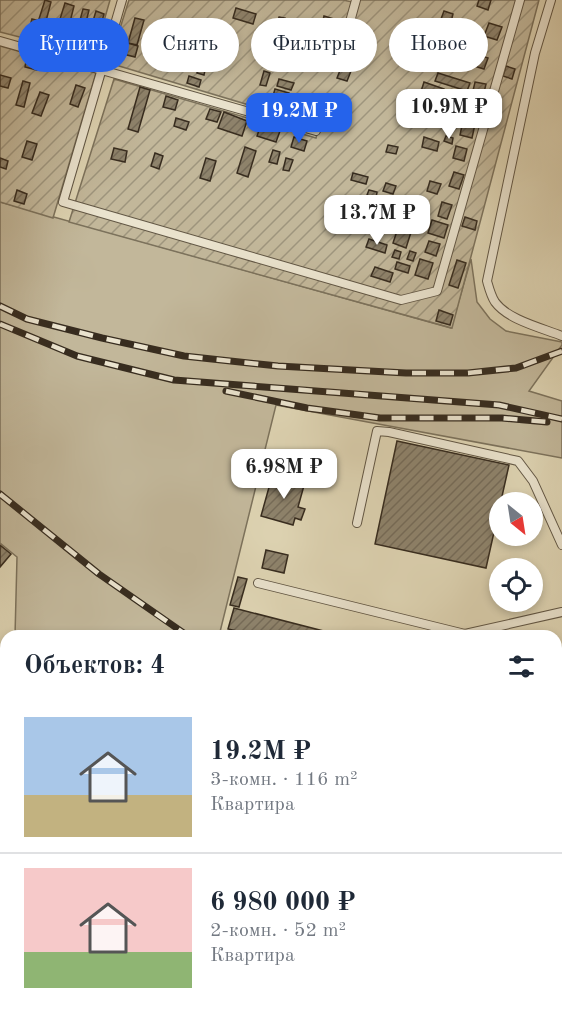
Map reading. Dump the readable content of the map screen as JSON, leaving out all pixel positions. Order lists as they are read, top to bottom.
{
  "north": "bottom right",
  "page": {
    "chip": [
      "Купить",
      "Снять",
      "Фильтры",
      "Новое"
    ],
    "price": [
      "10.9M ₽",
      "19.2M ₽",
      "13.7M ₽",
      "6.98M ₽"
    ],
    "heading": "Объектов: 4",
    "list": [
      {
        "name": "19.2M ₽",
        "note": "3-комн. · 116 m² · Квартира"
      },
      {
        "name": "6 980 000 ₽",
        "note": "2-комн. · 52 m² · Квартира"
      }
    ]
  }
}
